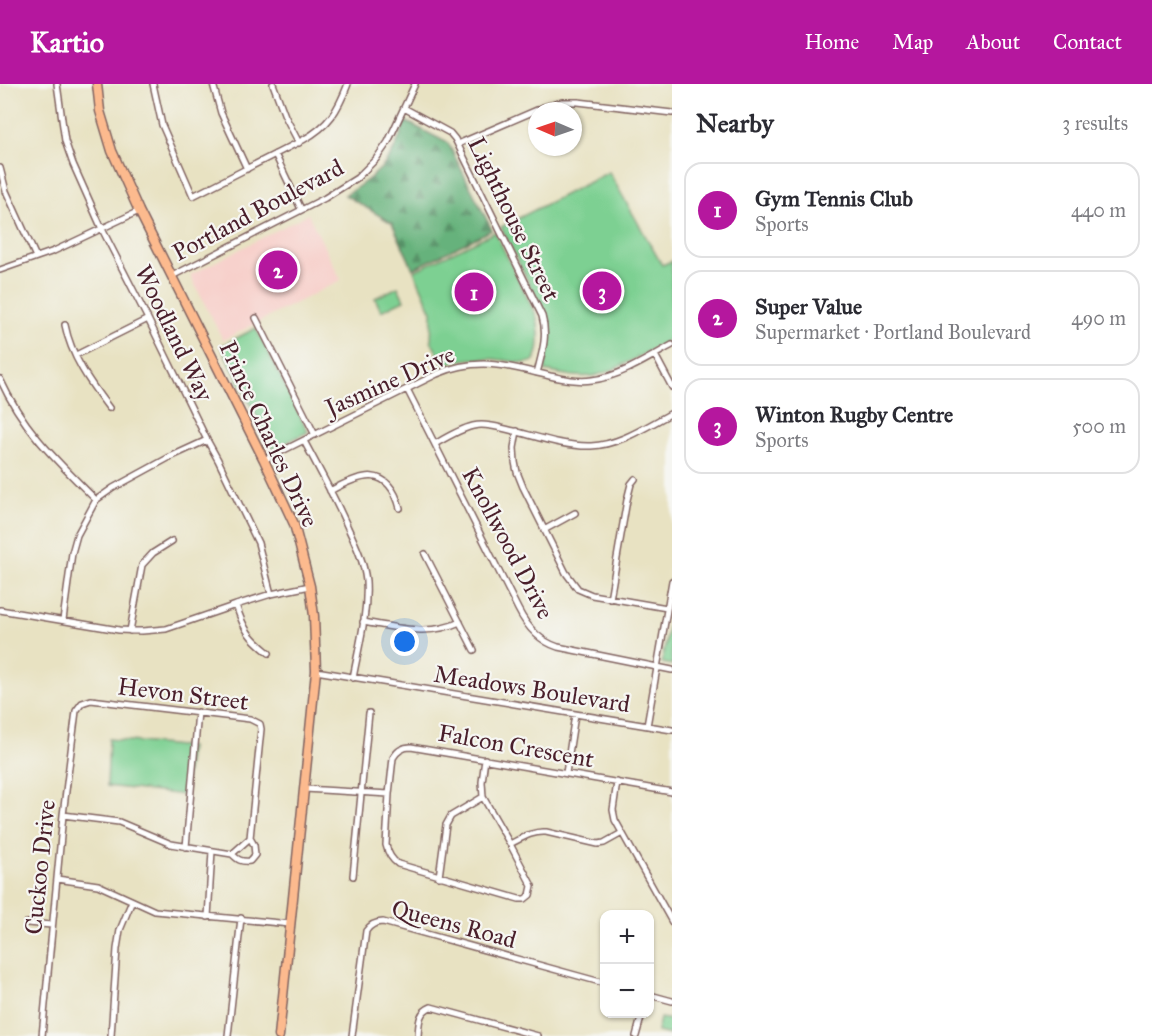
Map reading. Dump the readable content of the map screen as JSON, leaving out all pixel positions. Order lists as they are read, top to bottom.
{
  "streets": {
    "highway": ["Prince Charles Drive"],
    "street": [
      "Portland Boulevard",
      "Lighthouse Street",
      "Woodland Way",
      "Jasmine Drive",
      "Knollwood Drive",
      "Meadows Boulevard",
      "Hevon Street",
      "Falcon Crescent",
      "Cuckoo Drive",
      "Queens Road"
    ]
  },
  "crossings": [
    ["Portland Boulevard", "Lighthouse Street"],
    ["Portland Boulevard", "Prince Charles Drive"],
    ["Lighthouse Street", "Jasmine Drive"],
    ["Jasmine Drive", "Prince Charles Drive"],
    ["Jasmine Drive", "Knollwood Drive"],
    ["Prince Charles Drive", "Meadows Boulevard"],
    ["Hevon Street", "Cuckoo Drive"]
  ],
  "north": "left",
  "page": {
    "header": "Kartio",
    "nav": [
      "Home",
      "Map",
      "About",
      "Contact"
    ],
    "heading": ["Nearby", "3 results"],
    "list": [
      {
        "mark": "1",
        "name": "Gym Tennis Club",
        "note": "Sports",
        "value": "440 m"
      },
      {
        "mark": "2",
        "name": "Super Value",
        "note": "Supermarket · Portland Boulevard",
        "value": "490 m"
      },
      {
        "mark": "3",
        "name": "Winton Rugby Centre",
        "note": "Sports",
        "value": "500 m"
      }
    ],
    "pins": ["2", "3", "1"],
    "map_buttons": ["+", "−"]
  }
}
